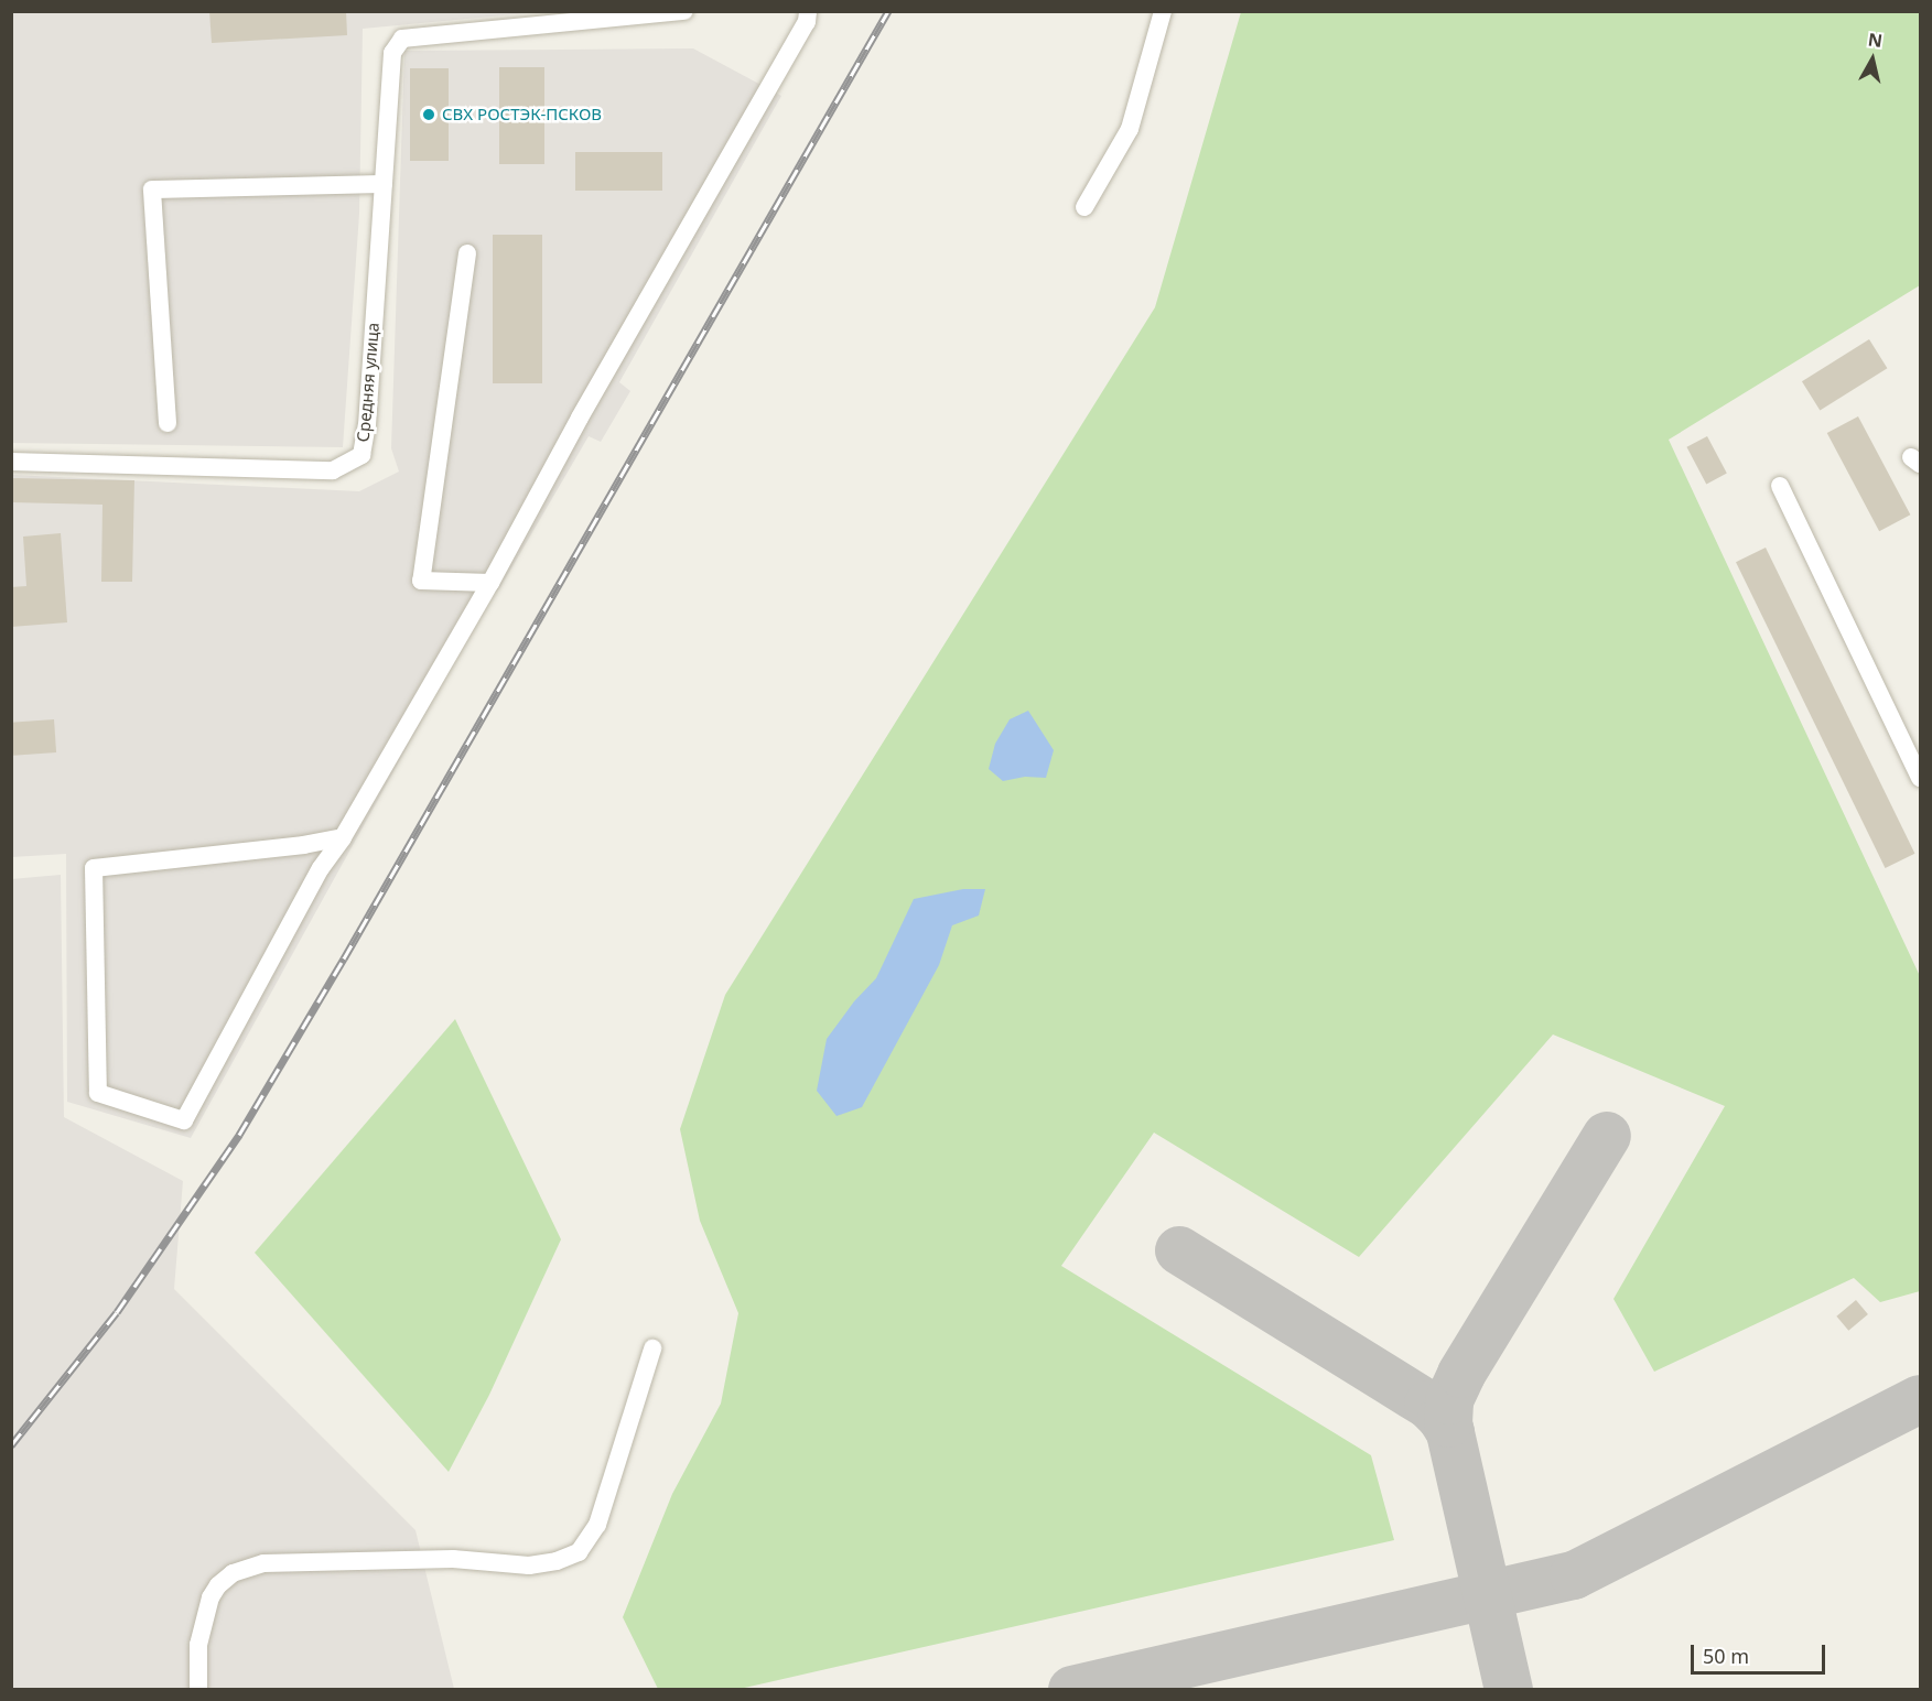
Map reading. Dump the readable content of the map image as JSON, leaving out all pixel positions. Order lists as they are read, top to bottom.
{
  "streets": {
    "street": ["Средняя улица"]
  },
  "places": ["СВХ РОСТЭК-ПСКОВ"],
  "scale_bar": "50 m",
  "north": "top"
}
